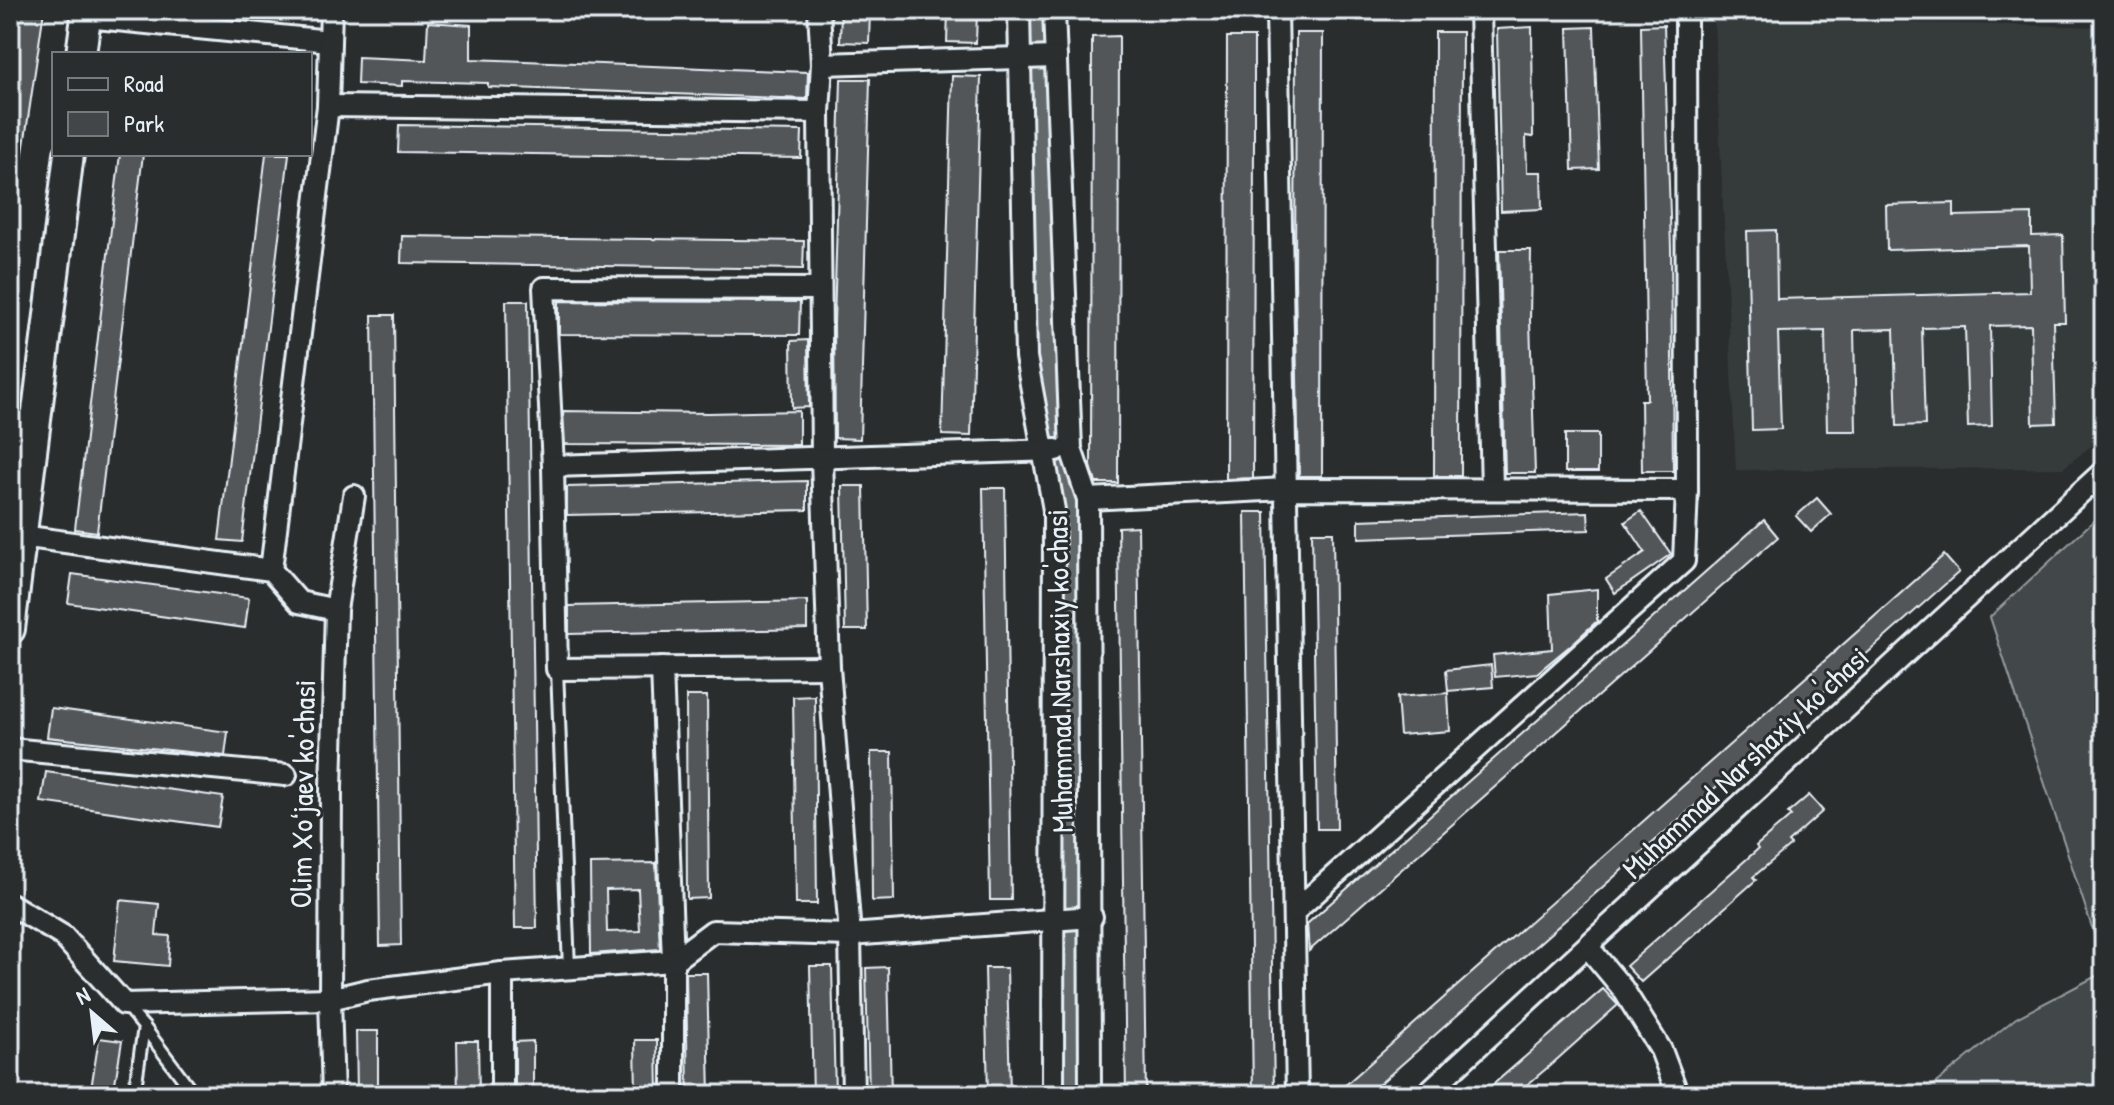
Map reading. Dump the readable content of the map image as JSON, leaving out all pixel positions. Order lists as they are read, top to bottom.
{
  "streets": {
    "street": ["Muhammad Narshaxiy ko'chasi", "Olim Xoʻjaev ko'chasi"]
  },
  "legend": ["Road", "Park"],
  "north": "top left"
}
